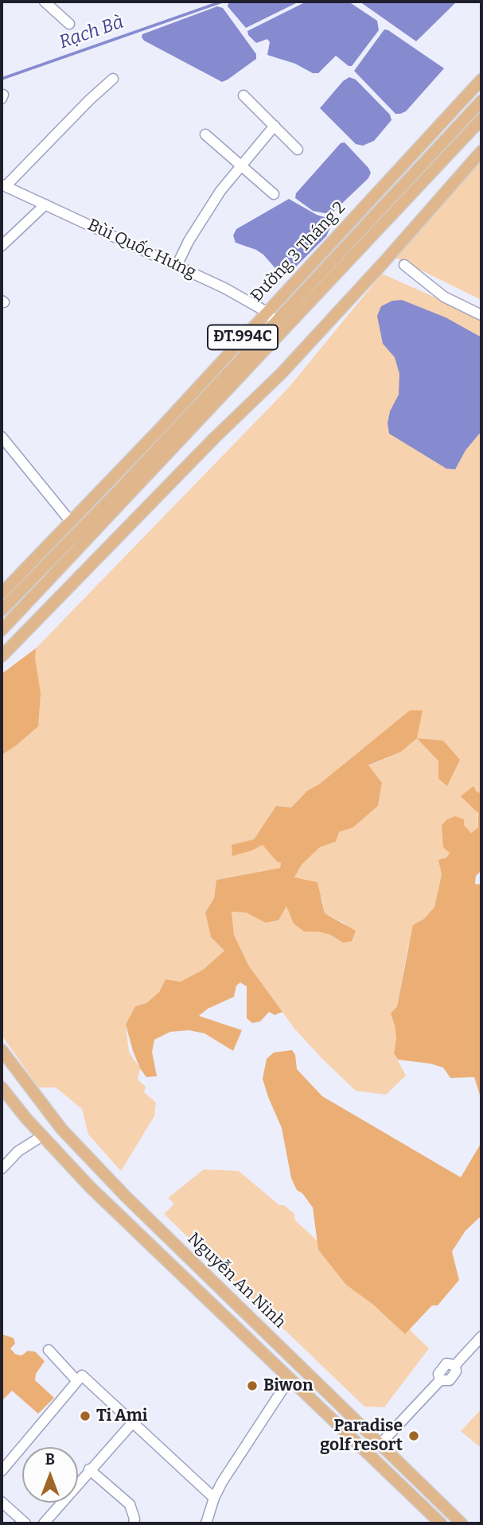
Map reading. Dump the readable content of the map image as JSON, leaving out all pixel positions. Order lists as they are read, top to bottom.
{
  "streets": {
    "main road": ["Đường 3 Tháng 2", "ĐT.994C", "Nguyễn An Ninh"],
    "street": ["Bùi Quốc Hưng"]
  },
  "crossings": [
    ["Bùi Quốc Hưng", "Đường 3 Tháng 2"]
  ],
  "water": ["Rạch Bà"],
  "places": ["Biwon", "Ti Ami", "Paradise golf resort"],
  "north": "top"
}
